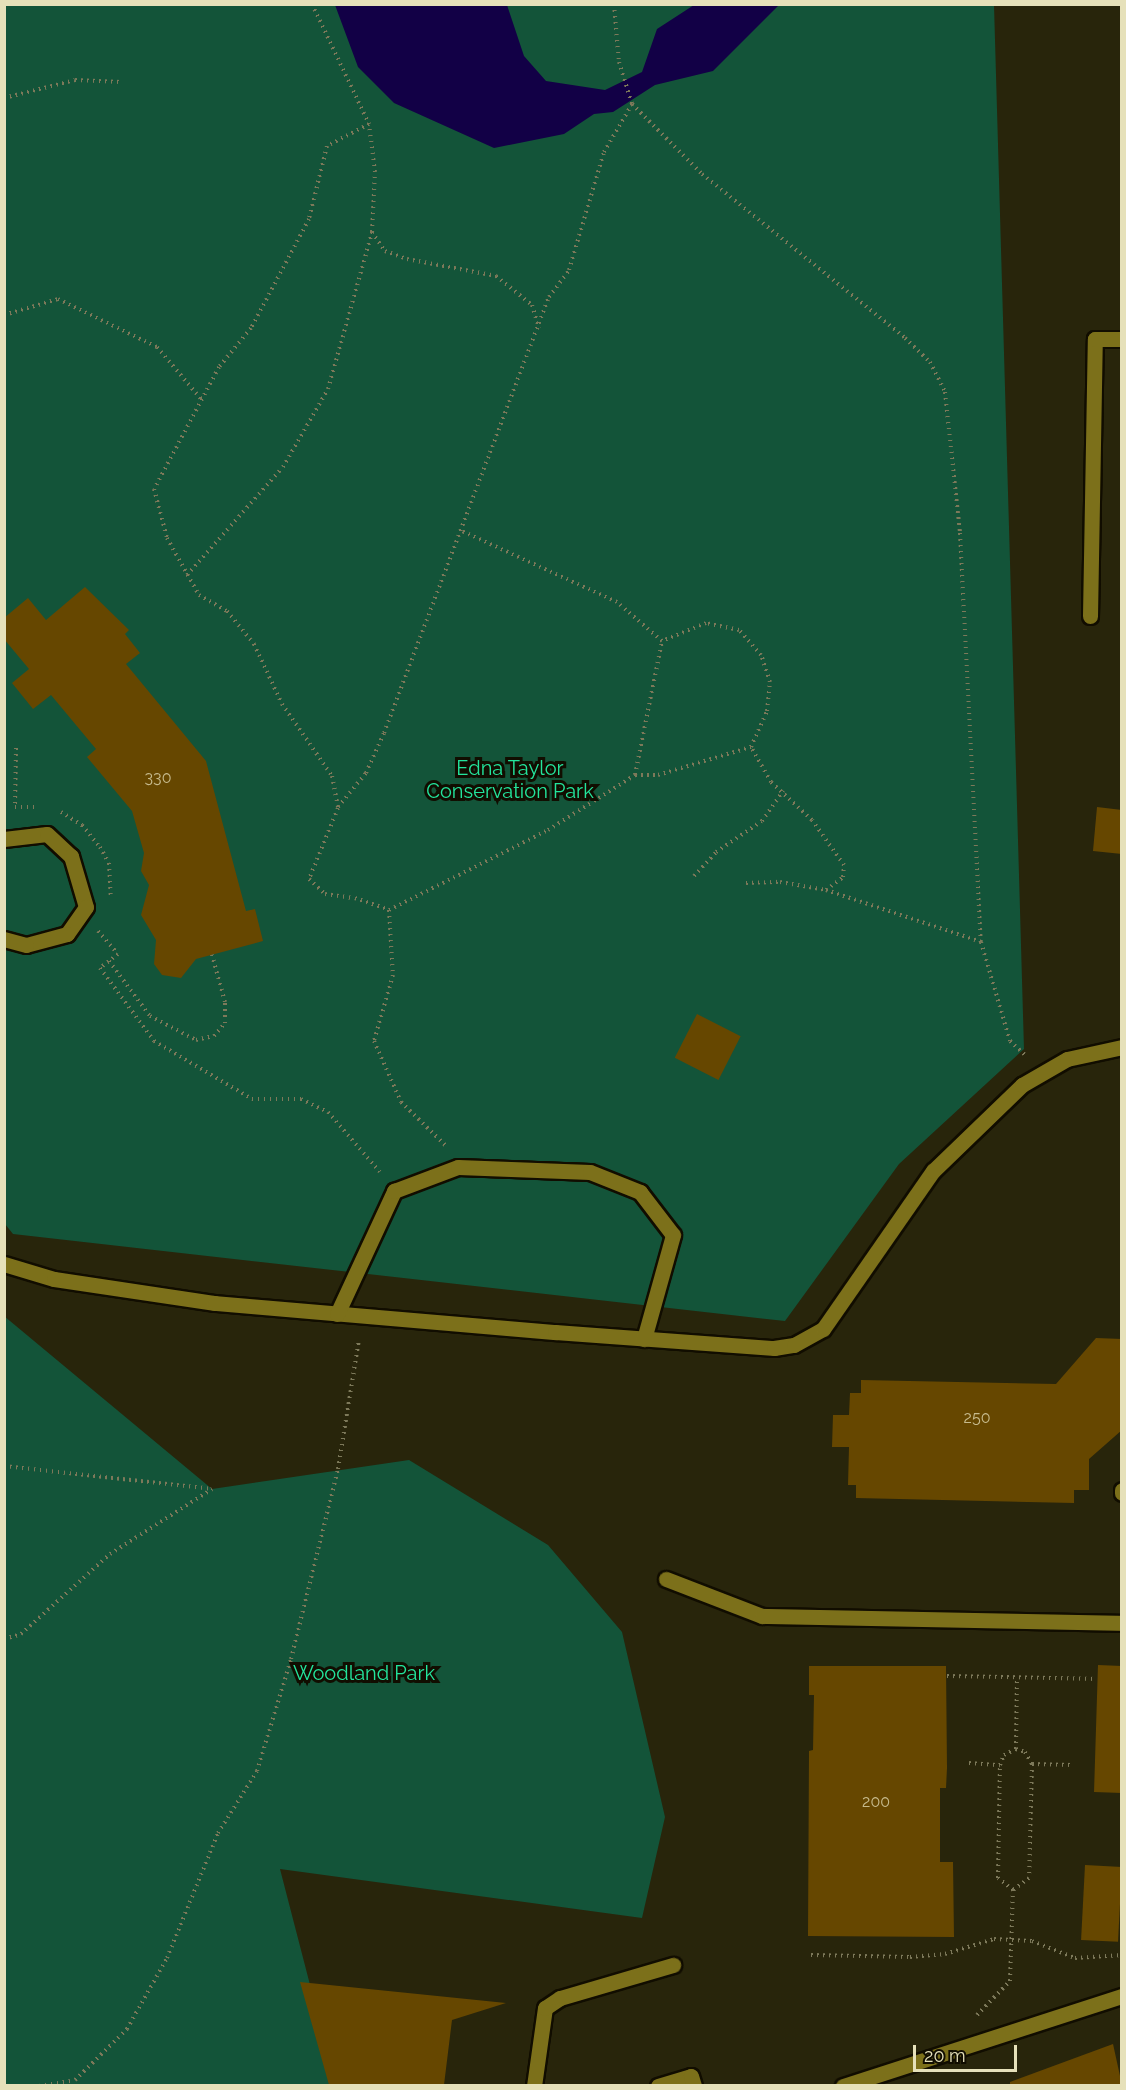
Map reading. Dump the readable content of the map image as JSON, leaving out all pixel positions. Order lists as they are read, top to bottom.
{
  "parks": ["Edna Taylor Conservation Park", "Woodland Park"],
  "house_numbers": ["330", "250", "200"],
  "scale_bar": "20 m"
}
